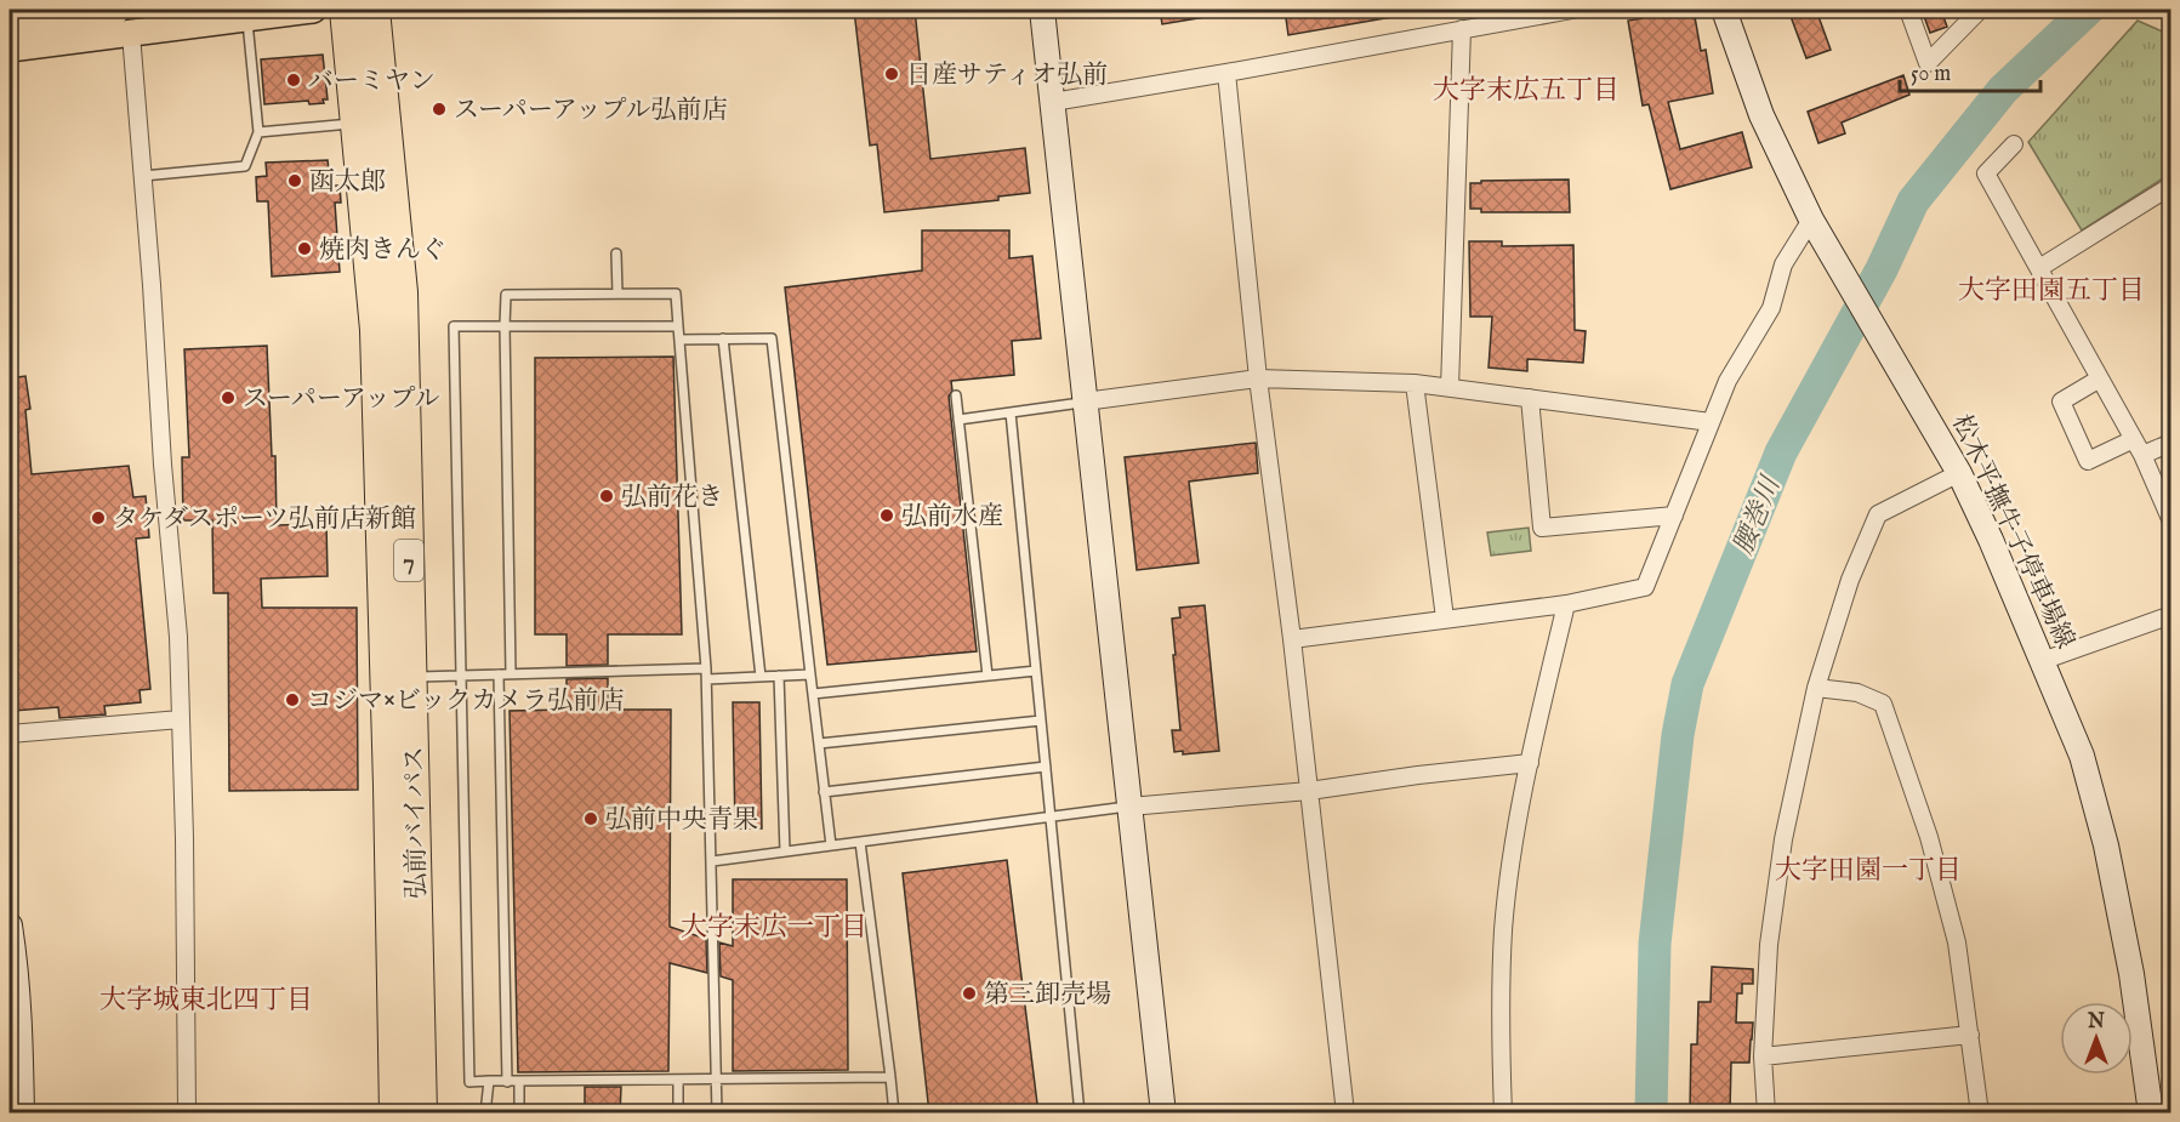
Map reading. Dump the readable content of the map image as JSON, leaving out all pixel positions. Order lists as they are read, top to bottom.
{
  "streets": {
    "highway": ["7", "弘前バイパス"],
    "street": ["松木平撫牛子停車場線"]
  },
  "districts": [
    "大字末広五丁目",
    "大字田園五丁目",
    "大字田園一丁目",
    "大字末広一丁目",
    "大字城東北四丁目"
  ],
  "water": ["腰巻川"],
  "places": [
    "日産サティオ弘前",
    "バーミヤン",
    "スーパーアップル弘前店",
    "函太郎",
    "焼肉きんぐ",
    "スーパーアップル",
    "弘前花き",
    "弘前水産",
    "タケダスポーツ弘前店新館",
    "コジマ×ビックカメラ弘前店",
    "弘前中央青果",
    "第三卸売場"
  ],
  "scale_bar": "50 m",
  "north": "top"
}
